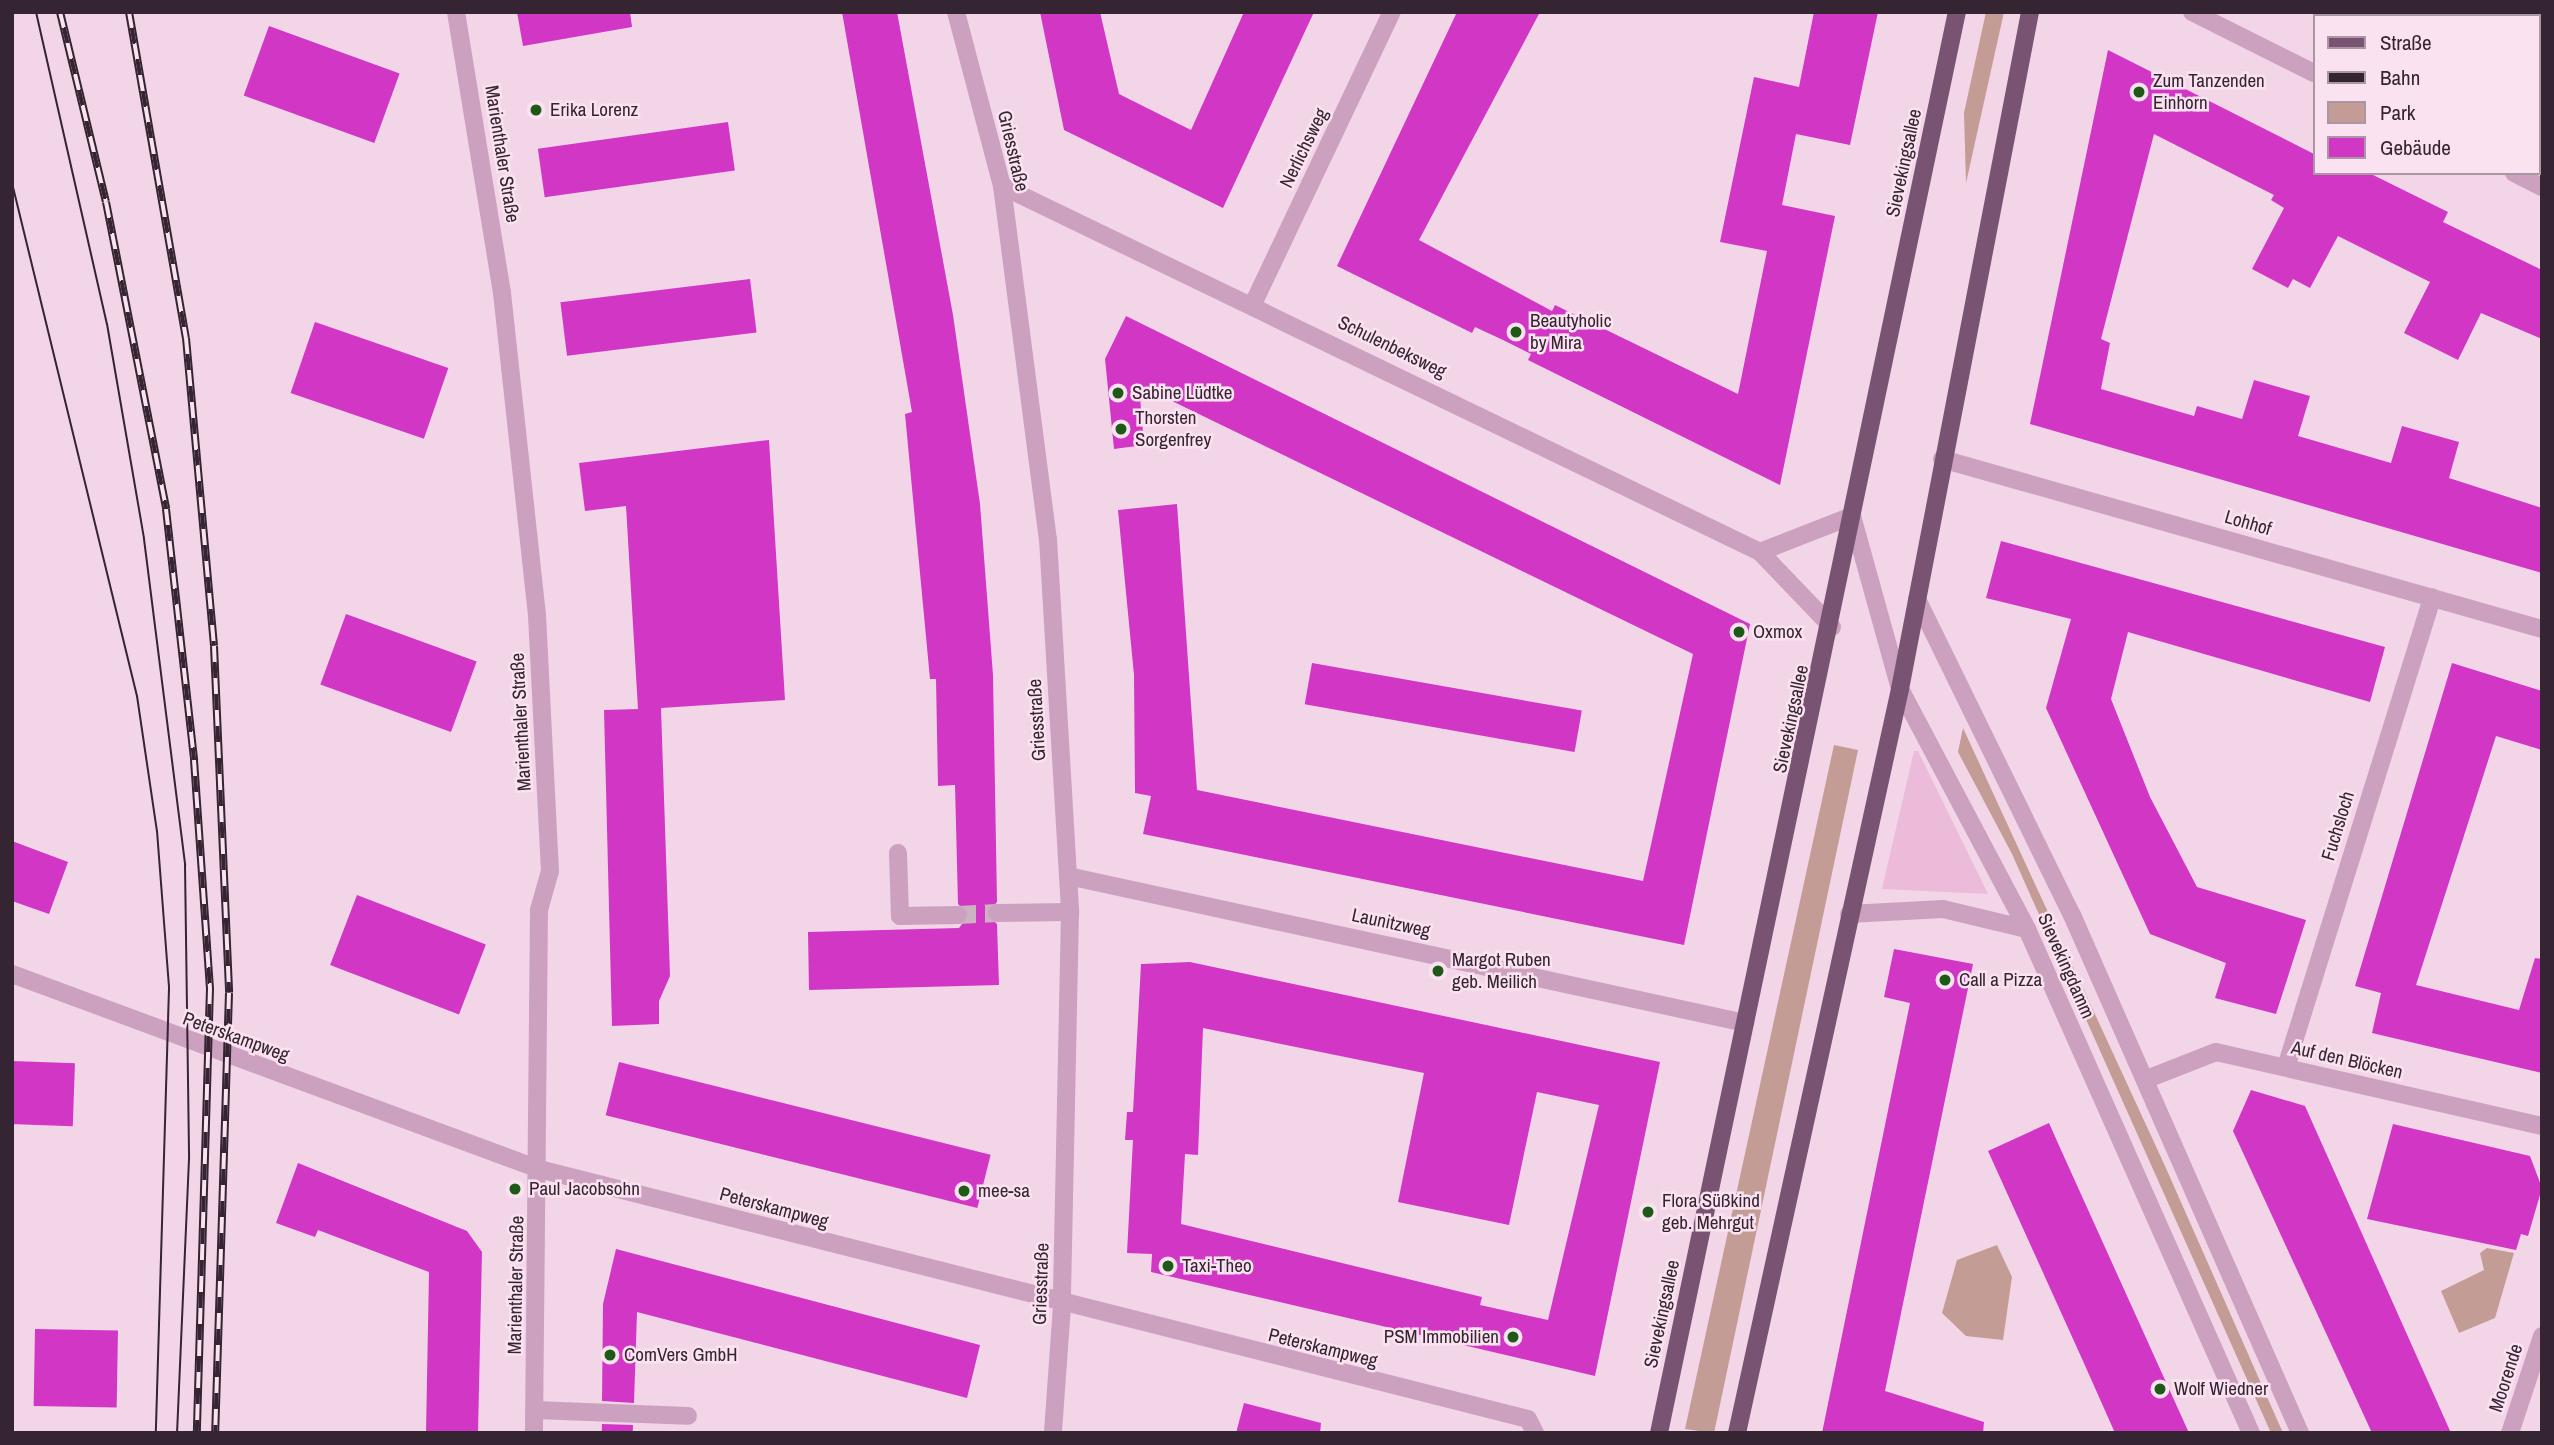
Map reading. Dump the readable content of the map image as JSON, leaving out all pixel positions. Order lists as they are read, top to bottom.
{
  "streets": {
    "main road": ["Sievekingsallee"],
    "street": [
      "Nerlichsweg",
      "Griesstraße",
      "Marienthaler Straße",
      "Schulenbeksweg",
      "Lohhof",
      "Fuchsloch",
      "Launitzweg",
      "Sievekingdamm",
      "Peterskampweg",
      "Auf den Blöcken",
      "Moorende"
    ]
  },
  "crossings": [
    ["Nerlichsweg", "Schulenbeksweg"],
    ["Griesstraße", "Schulenbeksweg"],
    ["Griesstraße", "Launitzweg"],
    ["Griesstraße", "Peterskampweg"],
    ["Marienthaler Straße", "Peterskampweg"],
    ["Sievekingsallee", "Schulenbeksweg"],
    ["Sievekingsallee", "Launitzweg"],
    ["Sievekingsallee", "Sievekingdamm"],
    ["Lohhof", "Fuchsloch"],
    ["Fuchsloch", "Auf den Blöcken"],
    ["Sievekingdamm", "Auf den Blöcken"]
  ],
  "places": [
    "Zum Tanzenden Einhorn",
    "Erika Lorenz",
    "Beautyholic by Mira",
    "Sabine Lüdtke",
    "Thorsten Sorgenfrey",
    "Oxmox",
    "Margot Ruben geb. Meilich",
    "Call a Pizza",
    "Paul Jacobsohn",
    "mee-sa",
    "Flora Süßkind geb. Mehrgut",
    "Taxi-Theo",
    "PSM Immobilien",
    "ComVers GmbH",
    "Wolf Wiedner"
  ],
  "legend": [
    "Straße",
    "Bahn",
    "Park",
    "Gebäude"
  ]
}
